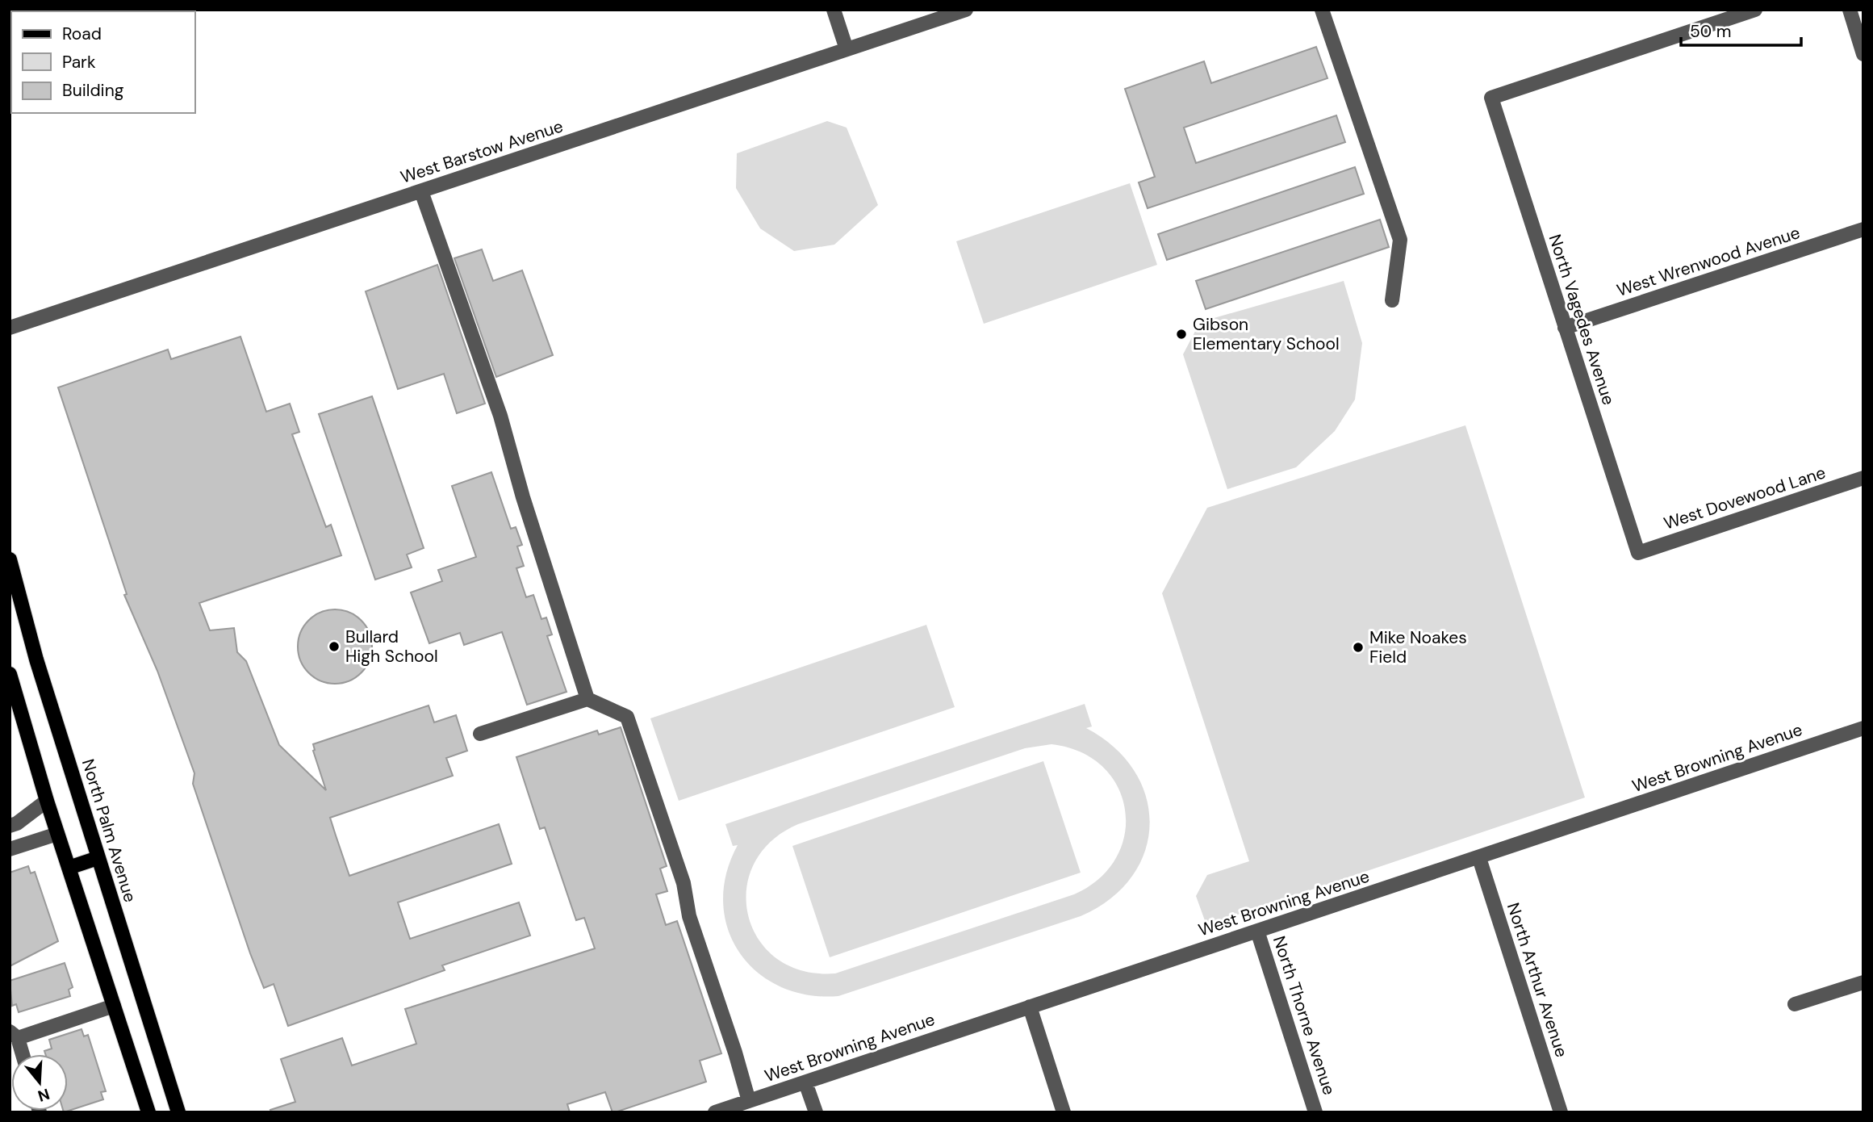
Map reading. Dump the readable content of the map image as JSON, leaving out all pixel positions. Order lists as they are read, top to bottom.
{
  "streets": {
    "main road": ["North Palm Avenue"],
    "street": [
      "West Barstow Avenue",
      "West Wrenwood Avenue",
      "North Vagedes Avenue",
      "West Dovewood Lane",
      "West Browning Avenue",
      "North Arthur Avenue",
      "North Thorne Avenue"
    ]
  },
  "crossings": [
    ["West Wrenwood Avenue", "North Vagedes Avenue"],
    ["North Vagedes Avenue", "West Dovewood Lane"],
    ["West Browning Avenue", "North Arthur Avenue"],
    ["West Browning Avenue", "North Thorne Avenue"]
  ],
  "places": ["Gibson Elementary School", "Bullard High School", "Mike Noakes Field"],
  "legend": ["Road", "Park", "Building"],
  "scale_bar": "50 m",
  "north": "bottom"
}
